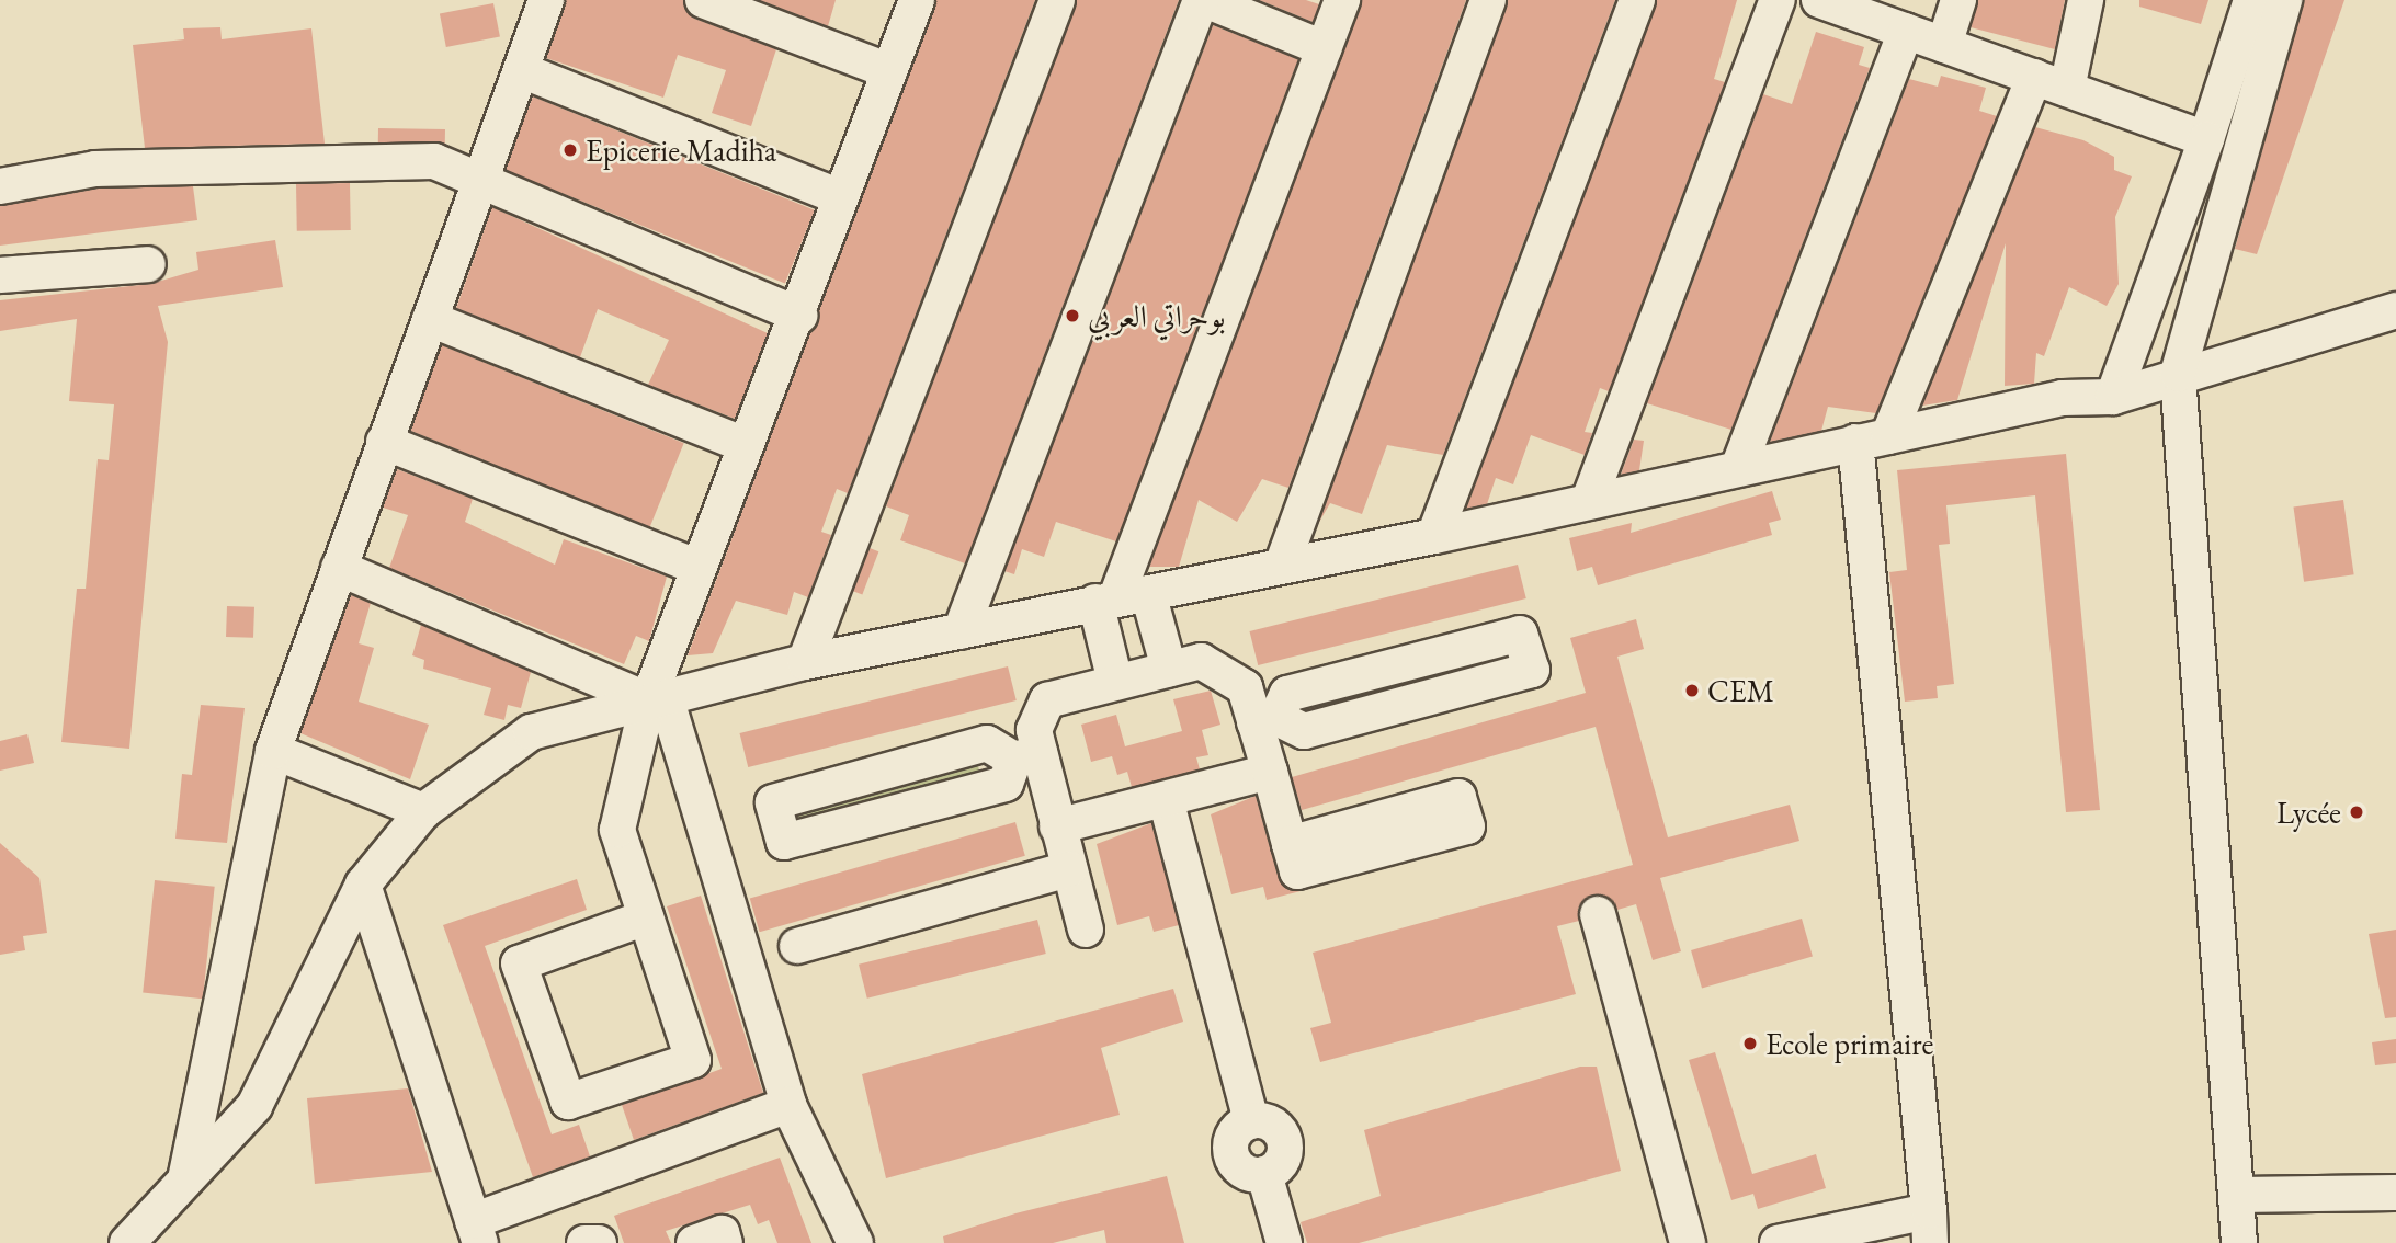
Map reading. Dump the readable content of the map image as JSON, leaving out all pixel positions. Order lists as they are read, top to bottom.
{
  "places": [
    "Epicerie Madiha",
    "بوحراتي العربي",
    "CEM",
    "Lycée",
    "Ecole primaire"
  ]
}
